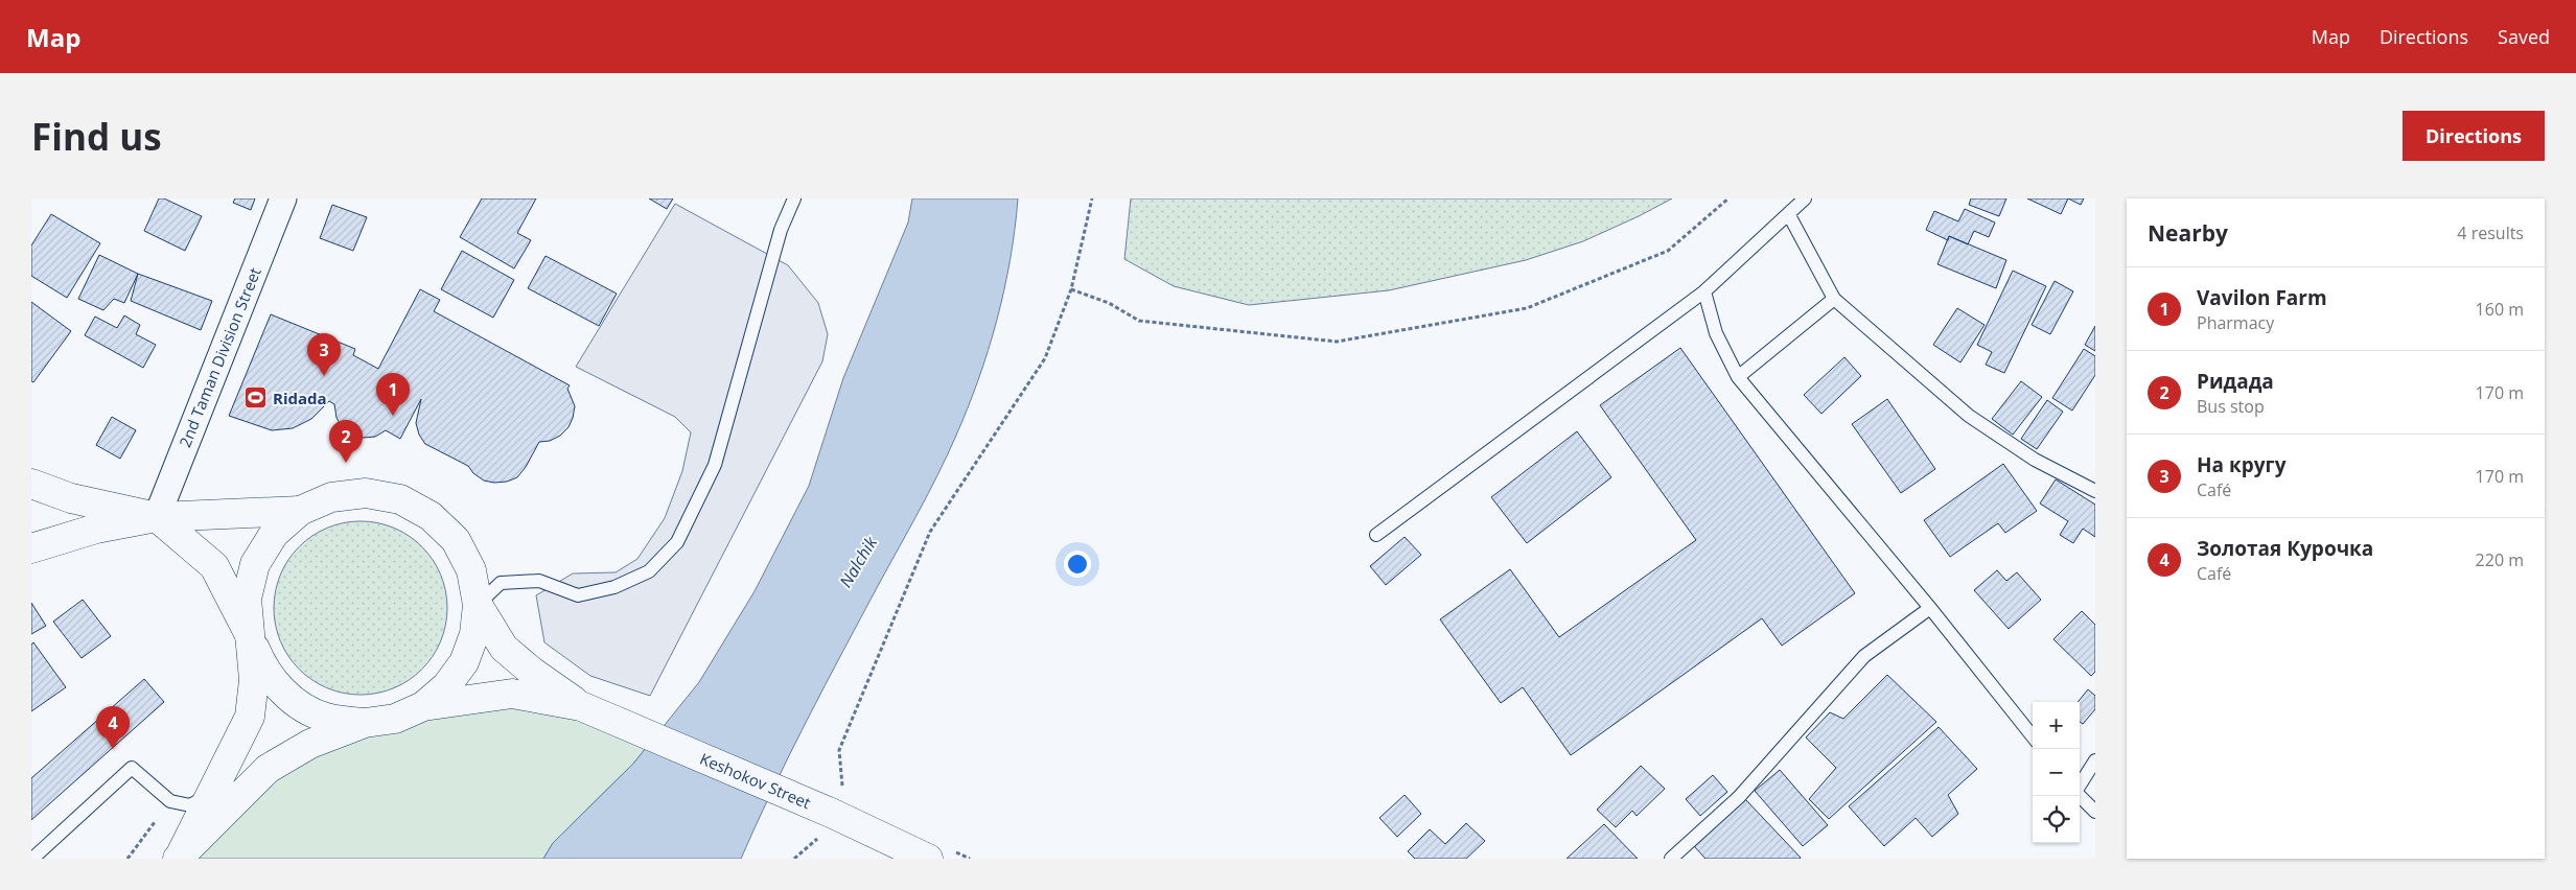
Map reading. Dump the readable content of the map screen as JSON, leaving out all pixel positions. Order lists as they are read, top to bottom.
{
  "streets": {
    "main road": ["Keshokov Street"],
    "street": ["2nd Taman Division Street"]
  },
  "water": ["Nalchik"],
  "places": {
    "sports": ["Ridada"]
  },
  "page": {
    "header": "Map",
    "nav": ["Map", "Directions", "Saved"],
    "buttons": "Directions",
    "title": "Find us",
    "heading": ["Nearby", "4 results"],
    "list": [
      {
        "mark": "1",
        "name": "Vavilon Farm",
        "note": "Pharmacy",
        "value": "160 m"
      },
      {
        "mark": "2",
        "name": "Ридада",
        "note": "Bus stop",
        "value": "170 m"
      },
      {
        "mark": "3",
        "name": "На кругу",
        "note": "Café",
        "value": "170 m"
      },
      {
        "mark": "4",
        "name": "Золотая Курочка",
        "note": "Café",
        "value": "220 m"
      }
    ],
    "pins": [
      "3",
      "1",
      "2",
      "4"
    ],
    "map_buttons": ["+", "−"]
  }
}
